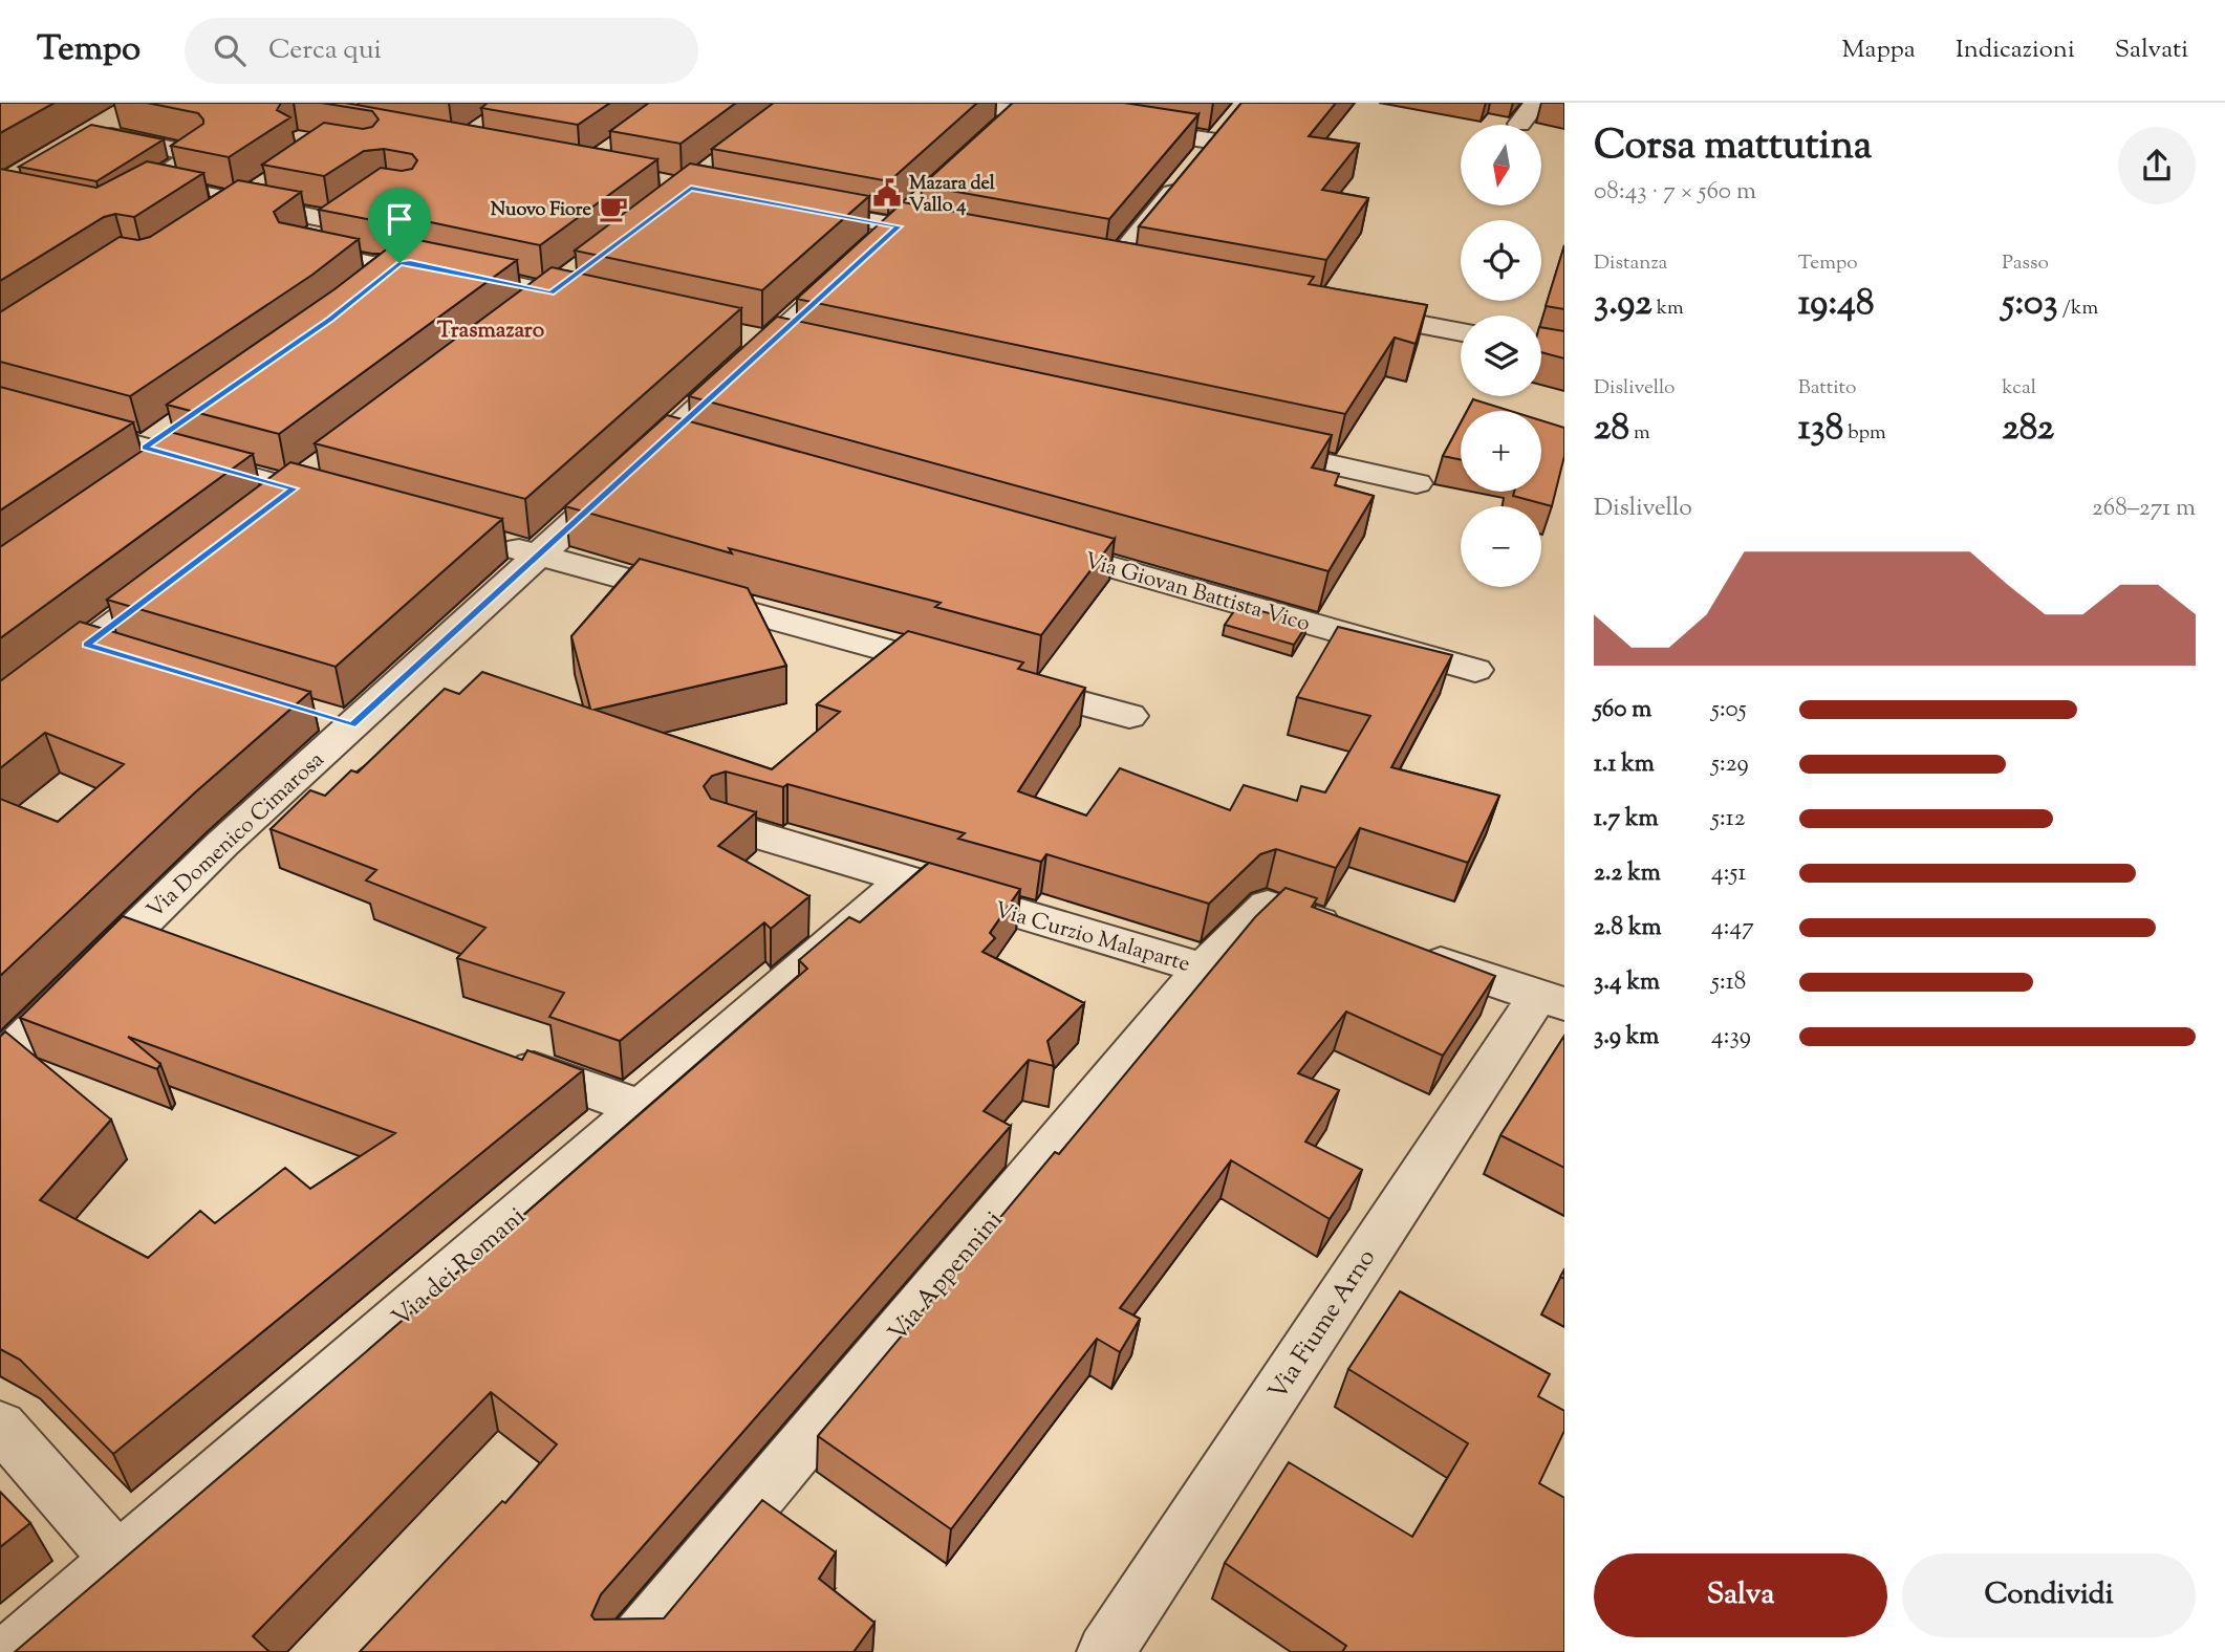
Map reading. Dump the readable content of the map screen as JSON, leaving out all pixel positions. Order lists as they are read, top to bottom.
{
  "streets": {
    "street": [
      "Via Giovan Battista Vico",
      "Via Domenico Cimarosa",
      "Via Curzio Malaparte",
      "Via dei Romani",
      "Via Appennini",
      "Via Fiume Arno"
    ]
  },
  "crossings": [
    ["Via Curzio Malaparte", "Via dei Romani"],
    ["Via Curzio Malaparte", "Via Appennini"]
  ],
  "districts": ["Trasmazaro"],
  "places": {
    "public building": ["Mazara del Vallo 4"],
    "cafe": ["Nuovo Fiore"]
  },
  "north": "bottom",
  "page": {
    "header": "Tempo",
    "search": "Cerca qui",
    "nav": ["Mappa", "Indicazioni", "Salvati"],
    "heading": ["Corsa mattutina", "08:43 · 7 × 560 m"],
    "map_buttons": ["+", "−"],
    "stats": [
      ["Distanza", "3.92 km"],
      ["Tempo", "19:48"],
      ["Passo", "5:03 /km"],
      ["Dislivello", "28 m"],
      ["Battito", "138 bpm"],
      ["kcal", "282"]
    ],
    "chart": ["Dislivello", "268–271 m"],
    "list": [
      {
        "name": "560 m",
        "note": "5:05"
      },
      {
        "name": "1.1 km",
        "note": "5:29"
      },
      {
        "name": "1.7 km",
        "note": "5:12"
      },
      {
        "name": "2.2 km",
        "note": "4:51"
      },
      {
        "name": "2.8 km",
        "note": "4:47"
      },
      {
        "name": "3.4 km",
        "note": "5:18"
      },
      {
        "name": "3.9 km",
        "note": "4:39"
      }
    ],
    "buttons": ["Salva", "Condividi"]
  }
}
